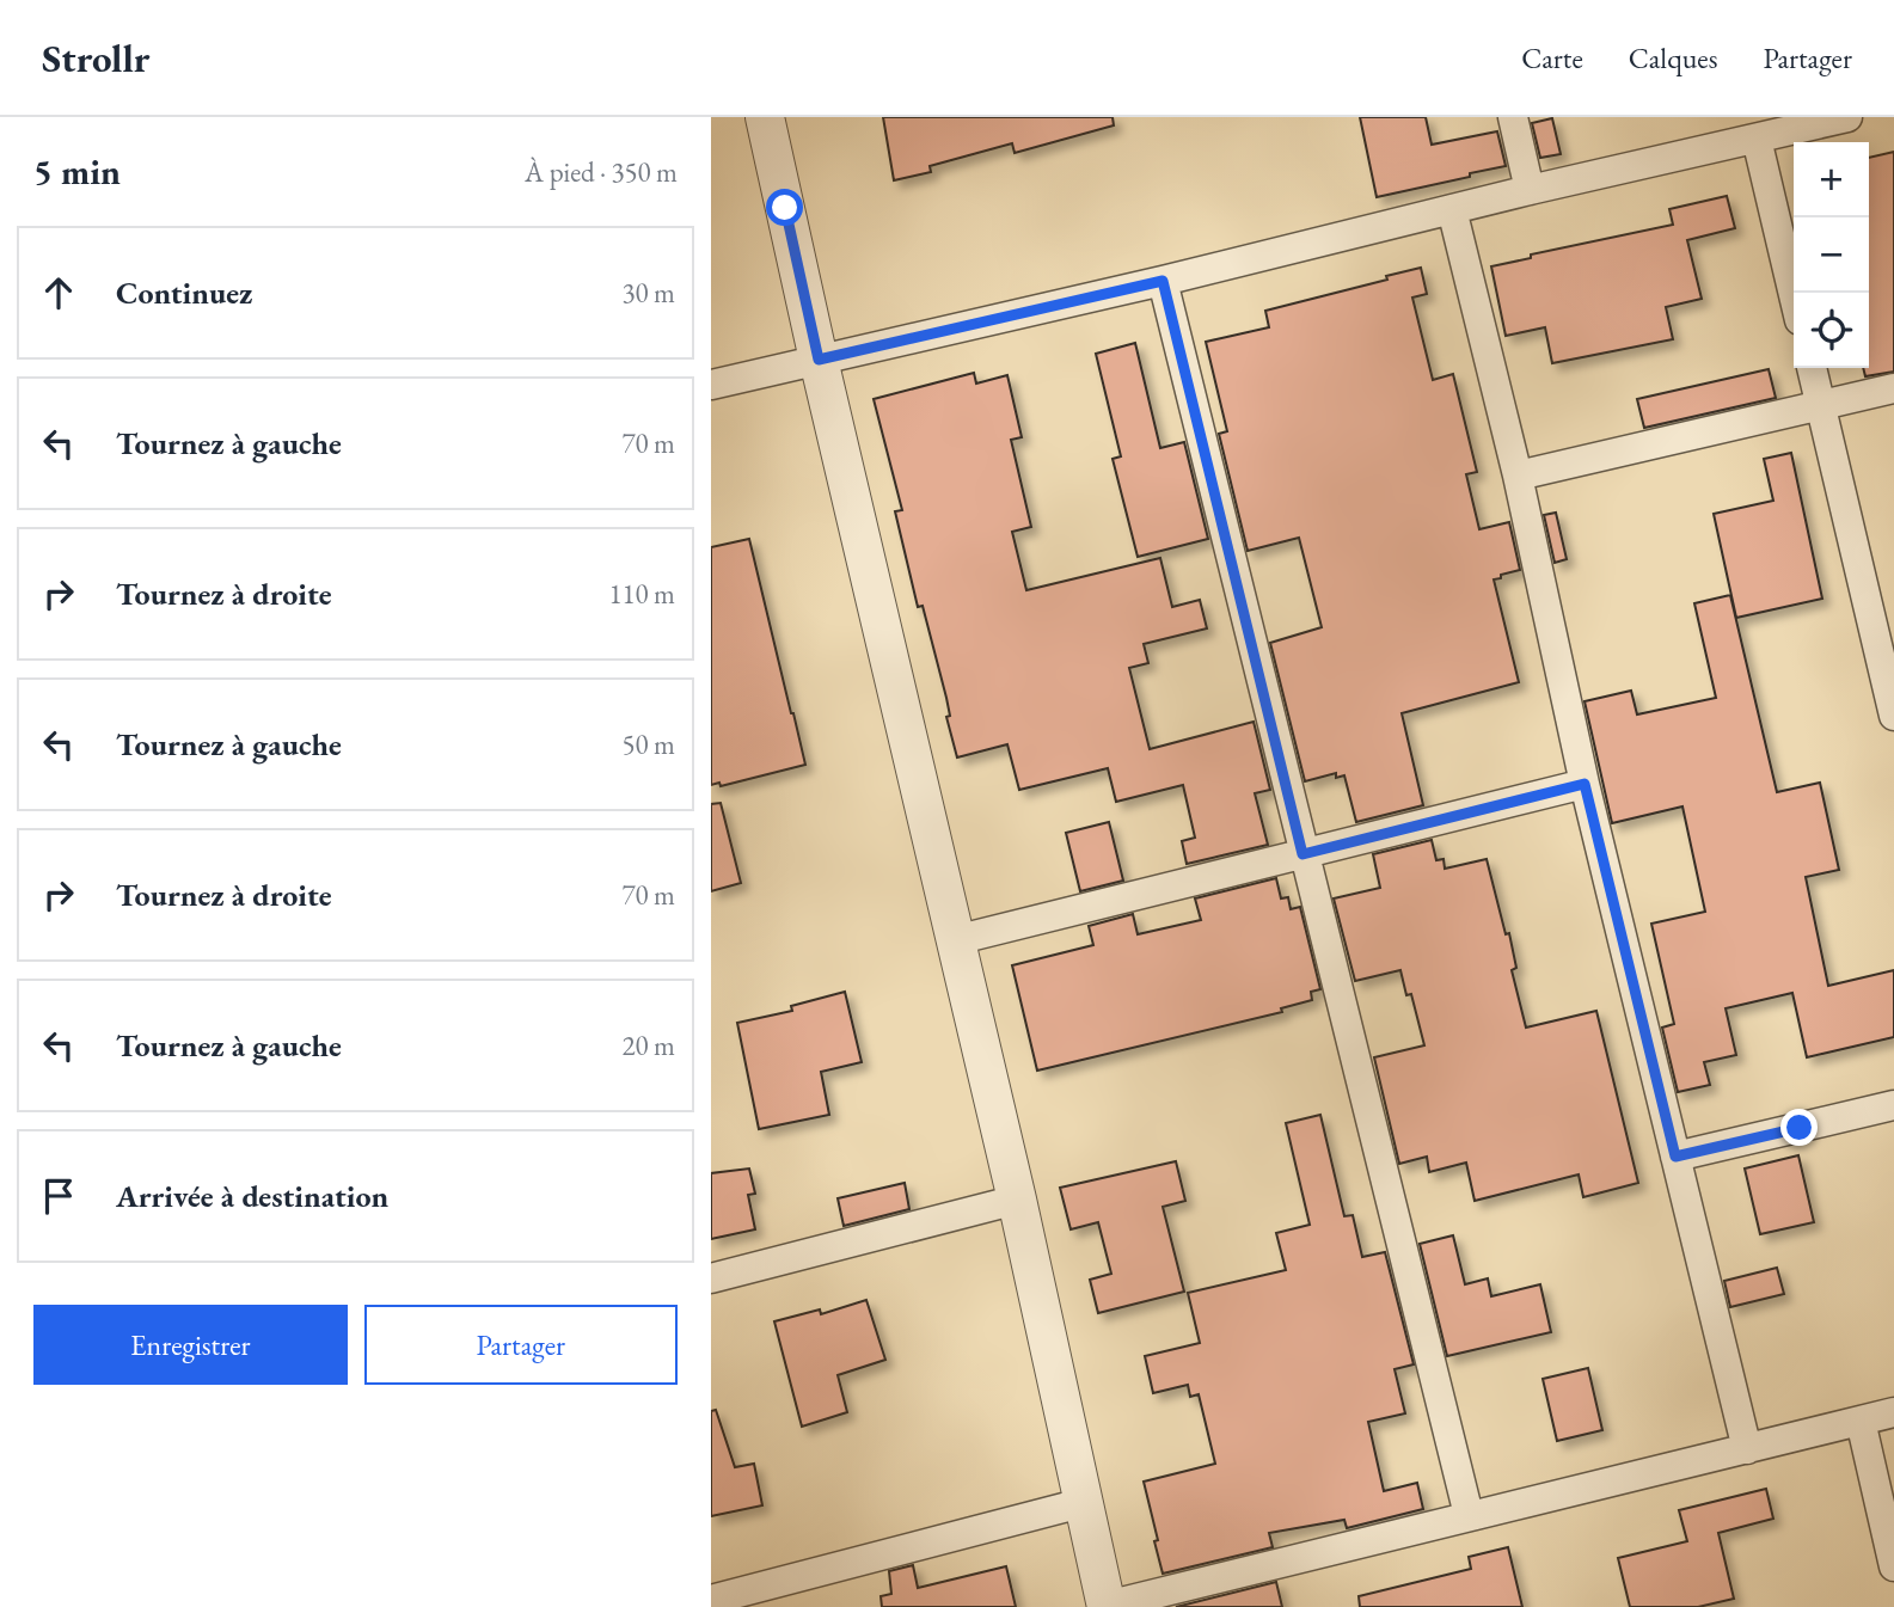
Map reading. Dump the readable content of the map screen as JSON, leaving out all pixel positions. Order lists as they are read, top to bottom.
{
  "page": {
    "header": "Strollr",
    "nav": ["Carte", "Calques", "Partager"],
    "heading": ["5 min", "À pied · 350 m"],
    "map_buttons": ["+", "−"],
    "list": [
      ["Continuez", "30 m"],
      ["Tournez à gauche", "70 m"],
      ["Tournez à droite", "110 m"],
      ["Tournez à gauche", "50 m"],
      ["Tournez à droite", "70 m"],
      ["Tournez à gauche", "20 m"],
      "Arrivée à destination"
    ],
    "buttons": ["Enregistrer", "Partager"]
  }
}
